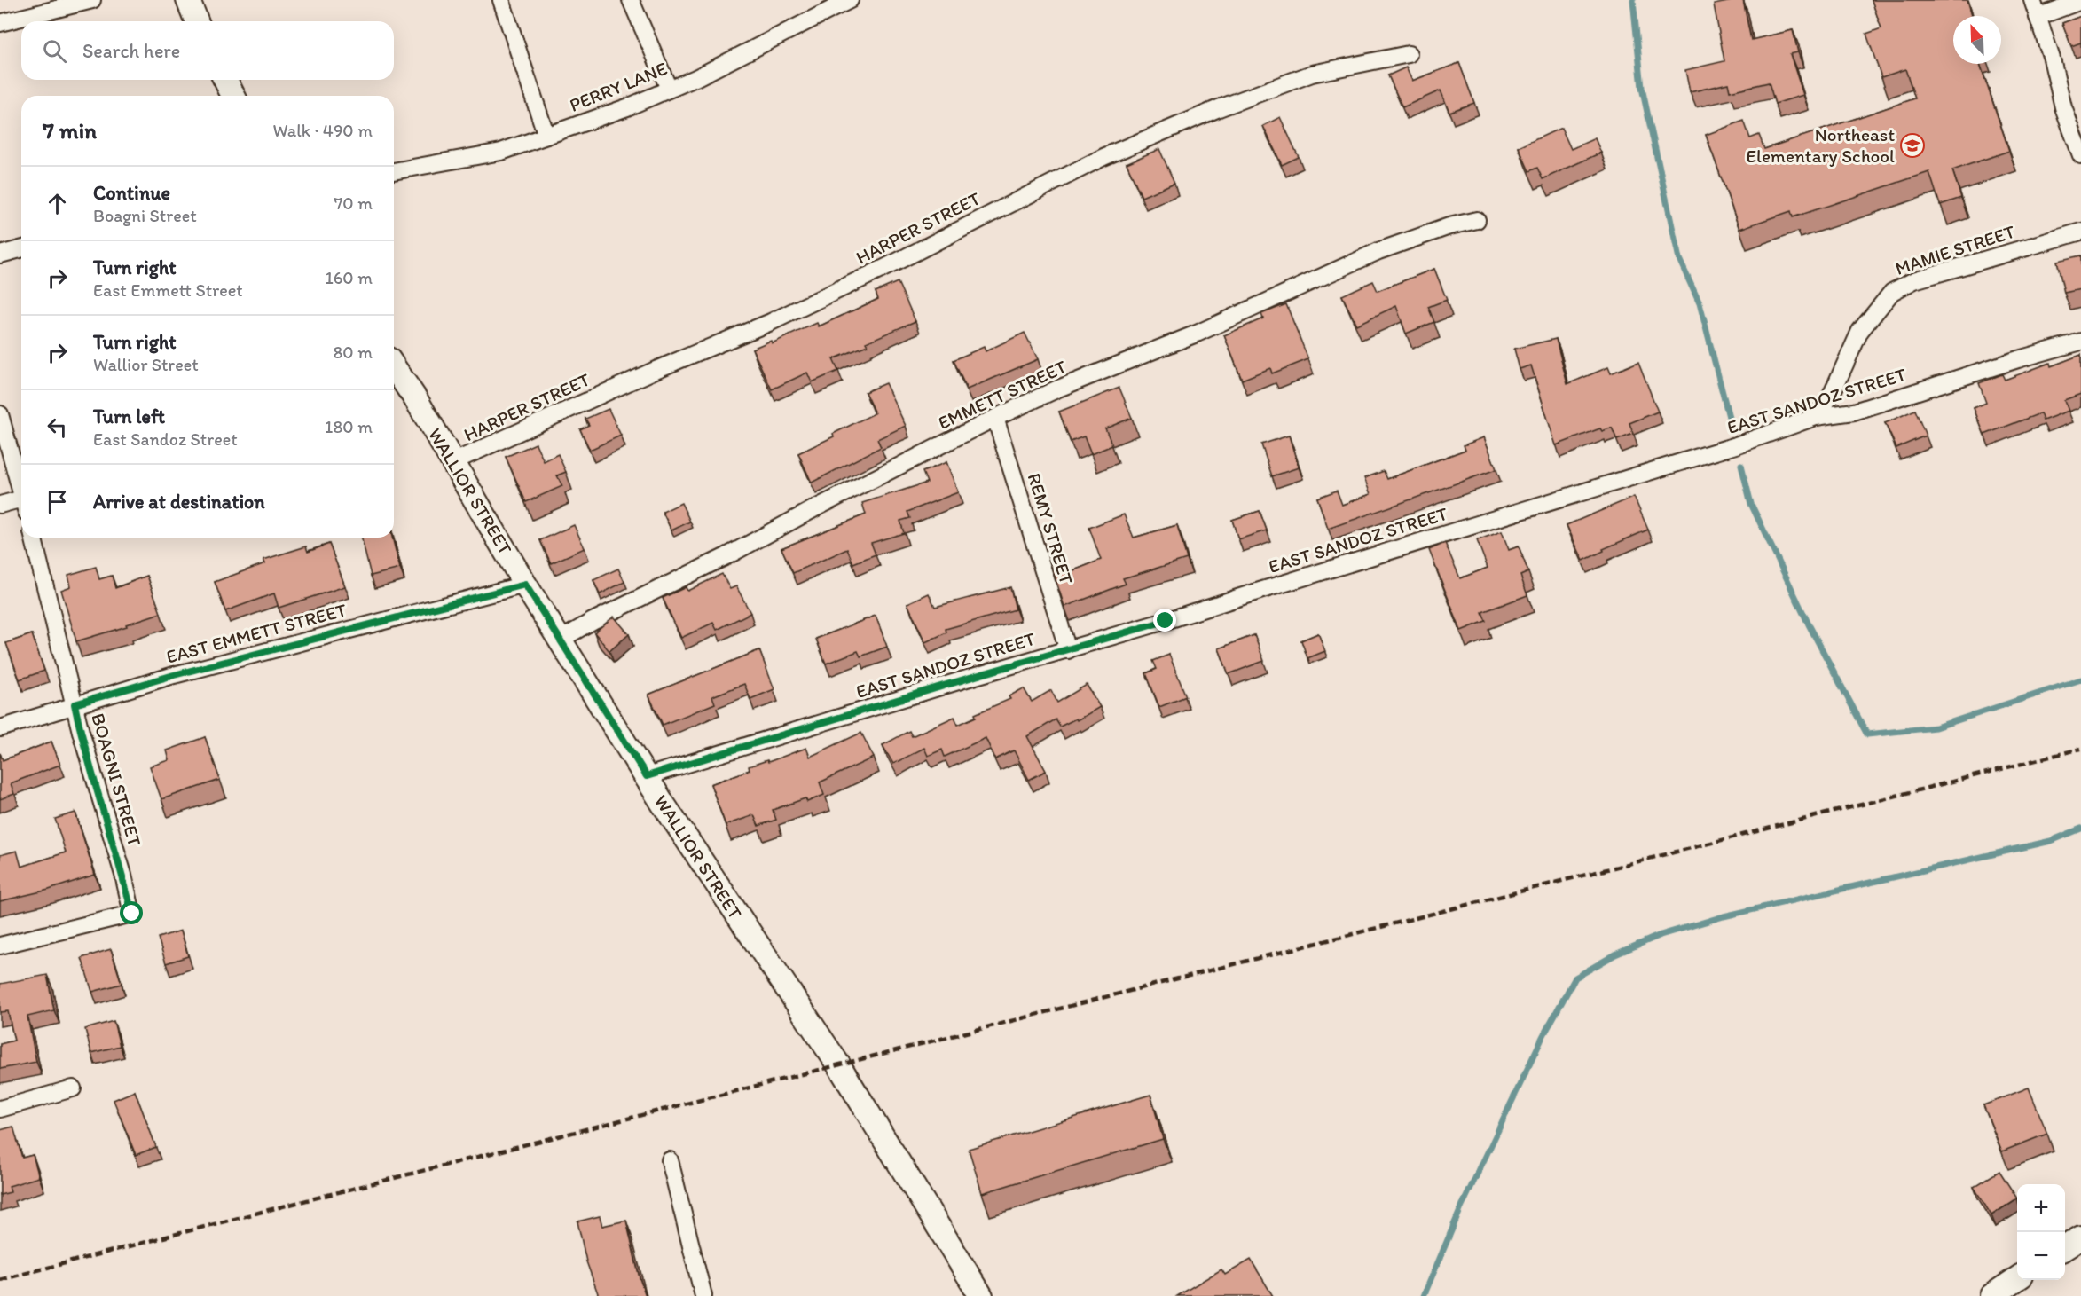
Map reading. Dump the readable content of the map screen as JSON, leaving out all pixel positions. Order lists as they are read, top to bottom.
{
  "streets": {
    "street": [
      "PERRY LANE",
      "HARPER STREET",
      "MAMIE STREET",
      "EMMETT STREET",
      "EAST SANDOZ STREET",
      "WALLIOR STREET",
      "REMY STREET",
      "EAST EMMETT STREET",
      "BOAGNI STREET"
    ]
  },
  "crossings": [
    ["HARPER STREET", "WALLIOR STREET"],
    ["MAMIE STREET", "EAST SANDOZ STREET"],
    ["EMMETT STREET", "WALLIOR STREET"],
    ["EMMETT STREET", "REMY STREET"],
    ["EAST SANDOZ STREET", "WALLIOR STREET"],
    ["EAST SANDOZ STREET", "REMY STREET"],
    ["WALLIOR STREET", "EAST EMMETT STREET"],
    ["EAST EMMETT STREET", "BOAGNI STREET"]
  ],
  "places": {
    "school or university": ["Northeast Elementary School"]
  },
  "north": "top left",
  "page": {
    "search": "Search here",
    "heading": ["7 min", "Walk · 490 m"],
    "list": [
      ["Continue", "Boagni Street", "70 m"],
      ["Turn right", "East Emmett Street", "160 m"],
      ["Turn right", "Wallior Street", "80 m"],
      ["Turn left", "East Sandoz Street", "180 m"],
      "Arrive at destination"
    ],
    "map_buttons": ["+", "−"]
  }
}
